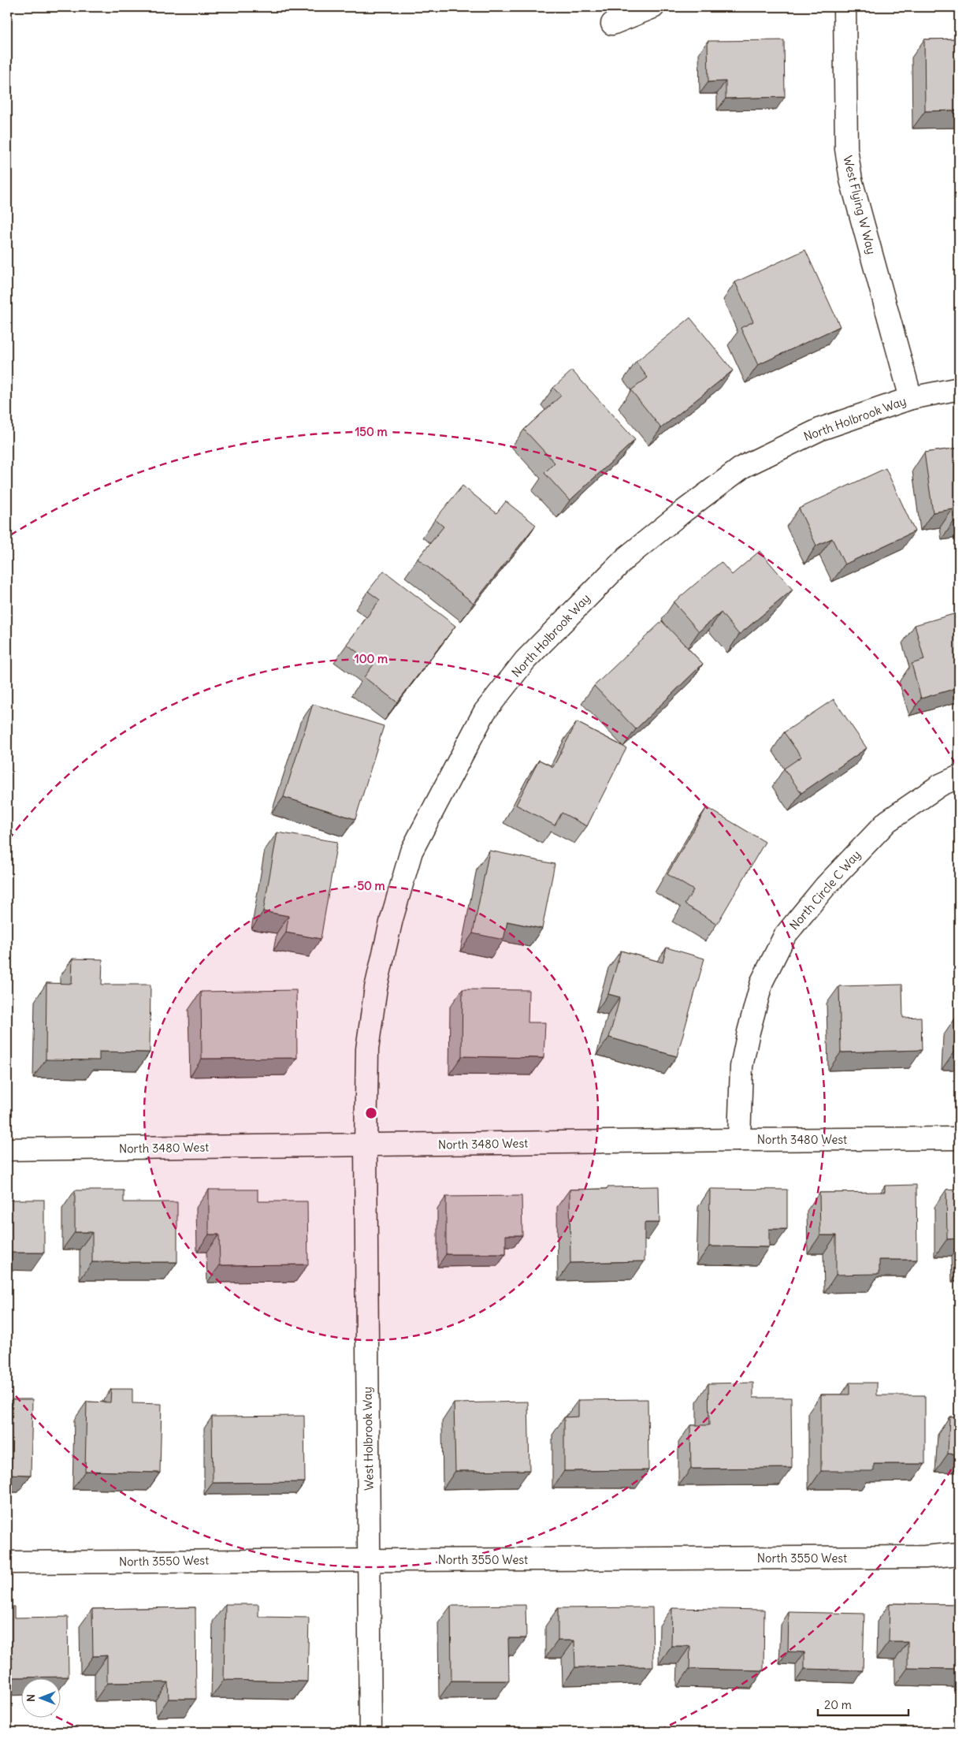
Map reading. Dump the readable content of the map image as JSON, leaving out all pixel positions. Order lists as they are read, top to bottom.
{
  "streets": {
    "street": [
      "West Flying W Way",
      "North Holbrook Way",
      "North Circle C Way",
      "North 3480 West",
      "West Holbrook Way",
      "North 3550 West"
    ]
  },
  "crossings": [
    ["West Flying W Way", "North Holbrook Way"],
    ["North Holbrook Way", "North 3480 West"],
    ["North Holbrook Way", "West Holbrook Way"],
    ["North Circle C Way", "North 3480 West"],
    ["North 3480 West", "West Holbrook Way"],
    ["West Holbrook Way", "North 3550 West"]
  ],
  "scale_bar": "20 m",
  "north": "left",
  "rings": ["150 m", "100 m", "50 m"]
}
